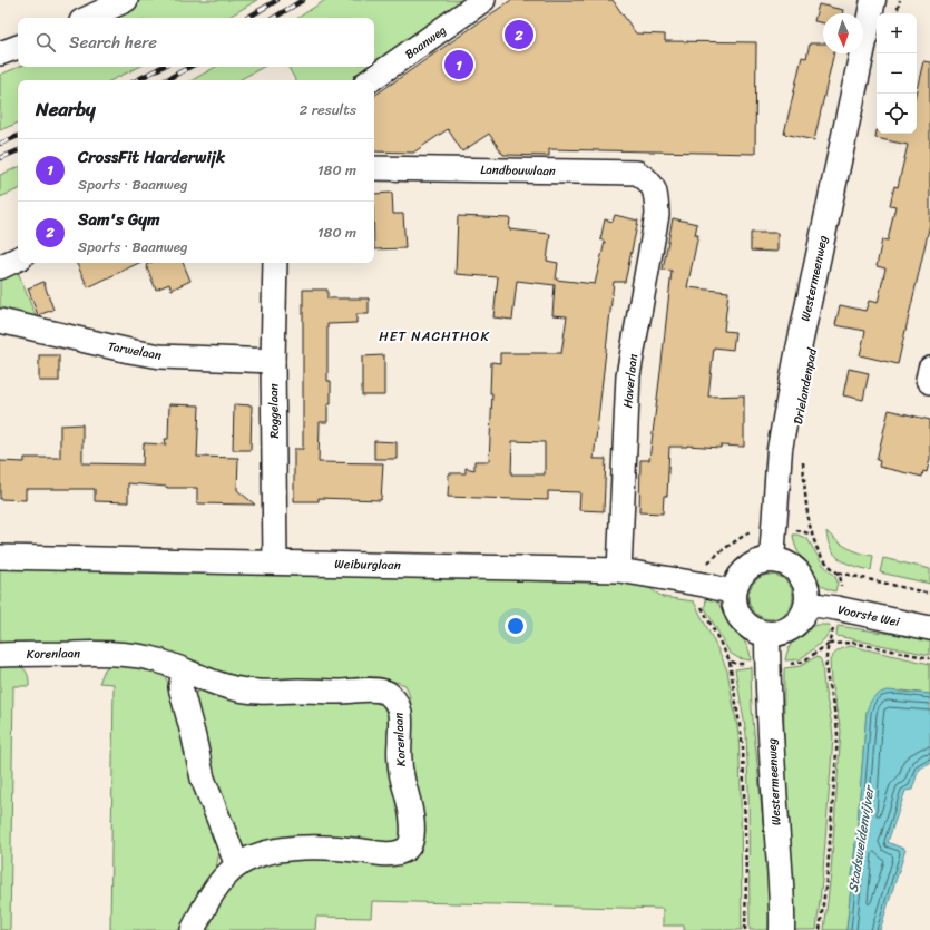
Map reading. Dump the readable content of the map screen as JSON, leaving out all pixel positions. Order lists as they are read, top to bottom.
{
  "streets": {
    "street": [
      "Baanweg",
      "Landbouwlaan",
      "Westermeenweg",
      "Tarwelaan",
      "Haverlaan",
      "Roggelaan",
      "Weiburglaan",
      "Voorste Wei",
      "Korenlaan"
    ]
  },
  "crossings": [
    ["Landbouwlaan", "Haverlaan"],
    ["Westermeenweg", "Weiburglaan"],
    ["Westermeenweg", "Voorste Wei"],
    ["Tarwelaan", "Roggelaan"],
    ["Haverlaan", "Weiburglaan"],
    ["Roggelaan", "Weiburglaan"],
    ["Weiburglaan", "Voorste Wei"]
  ],
  "districts": ["HET NACHTHOK"],
  "water": ["Stadsweidenvijver"],
  "north": "bottom",
  "page": {
    "map_buttons": ["+", "−"],
    "pins": ["2", "1"],
    "search": "Search here",
    "heading": ["Nearby", "2 results"],
    "list": [
      {
        "mark": "1",
        "name": "CrossFit Harderwijk",
        "note": "Sports · Baanweg",
        "value": "180 m"
      },
      {
        "mark": "2",
        "name": "Sam's Gym",
        "note": "Sports · Baanweg",
        "value": "180 m"
      }
    ]
  }
}
